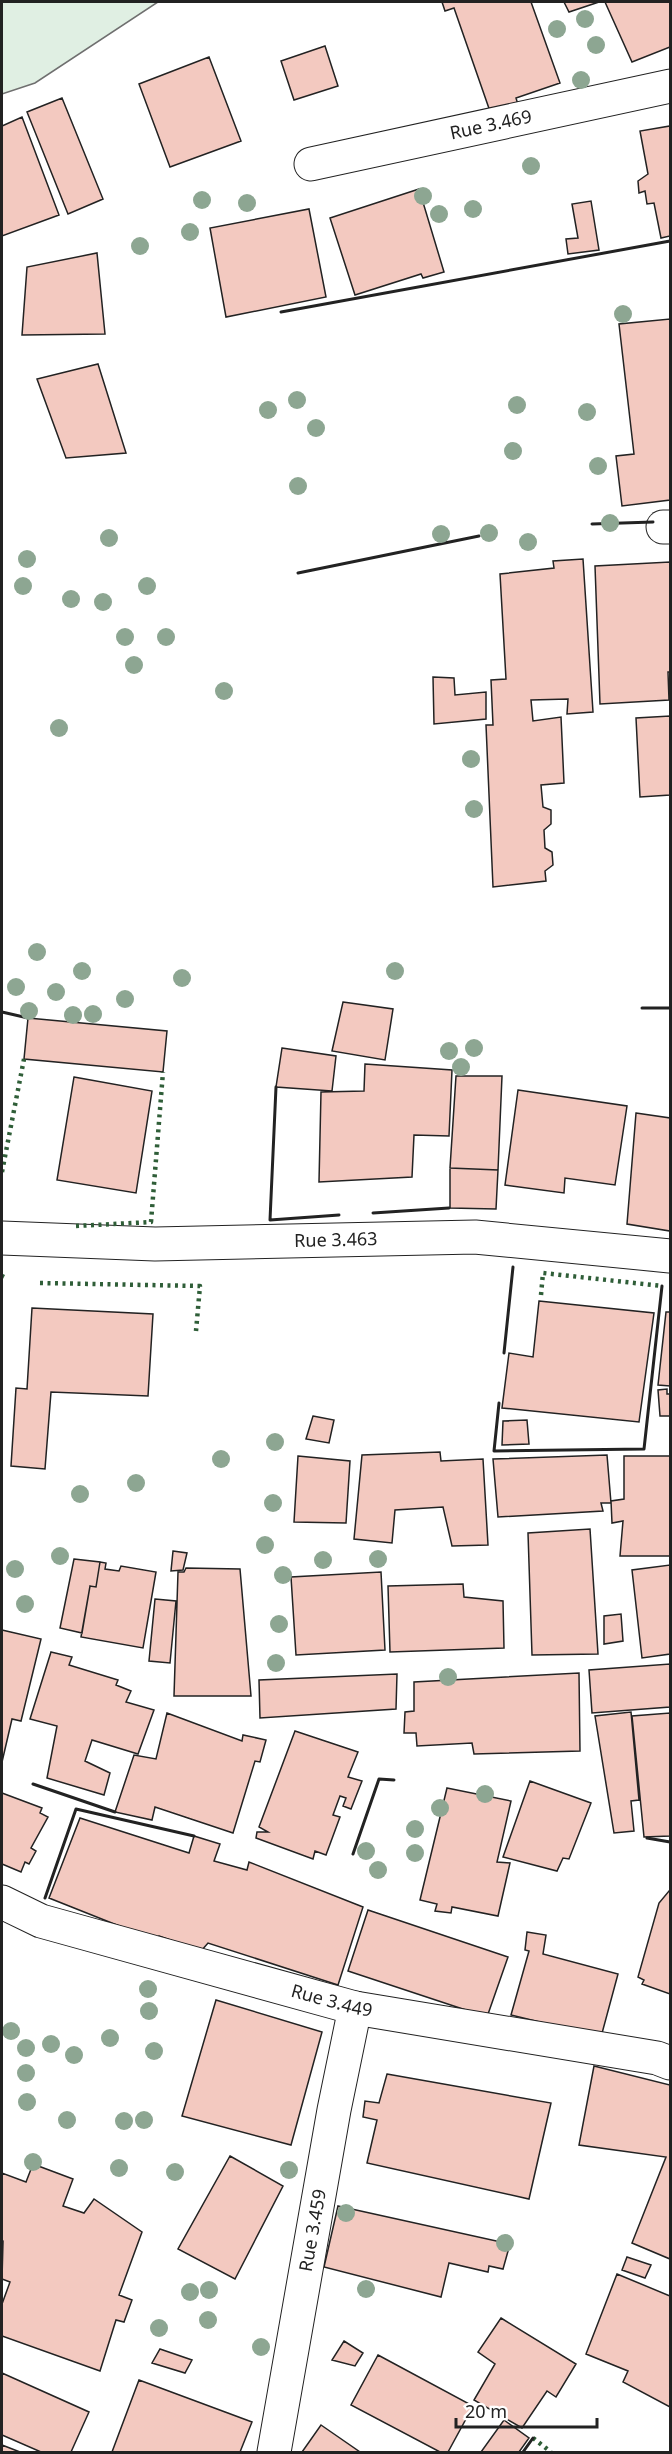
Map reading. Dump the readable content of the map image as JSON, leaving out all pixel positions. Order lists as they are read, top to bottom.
{
  "streets": {
    "street": [
      "Rue 3.469",
      "Rue 3.463",
      "Rue 3.449",
      "Rue 3.459"
    ]
  },
  "crossings": [
    ["Rue 3.449", "Rue 3.459"]
  ],
  "scale_bar": "20 m"
}
